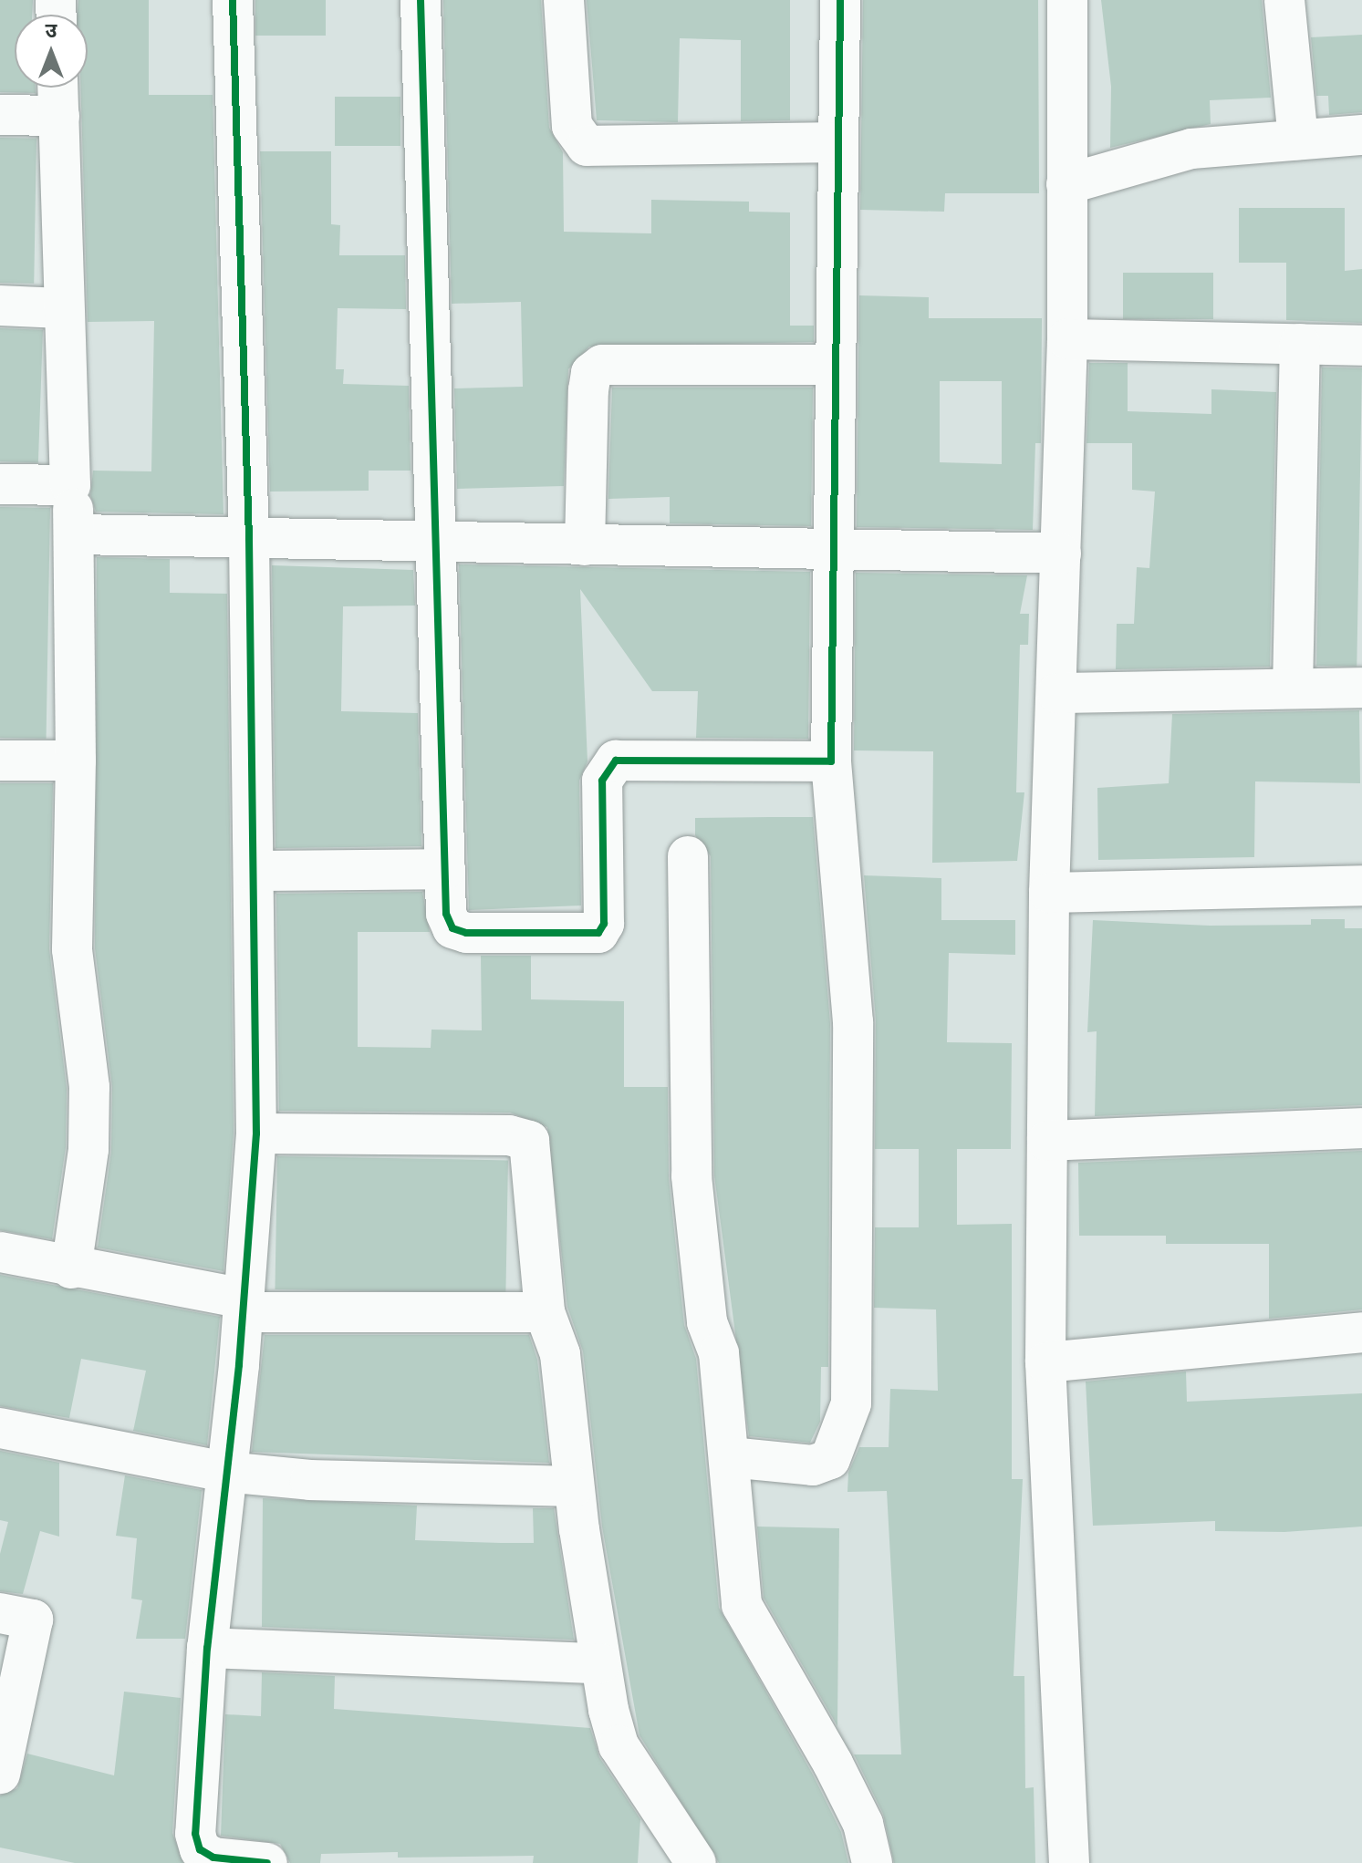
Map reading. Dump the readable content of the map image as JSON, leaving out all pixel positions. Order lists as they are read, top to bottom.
{
  "north": "top"
}
